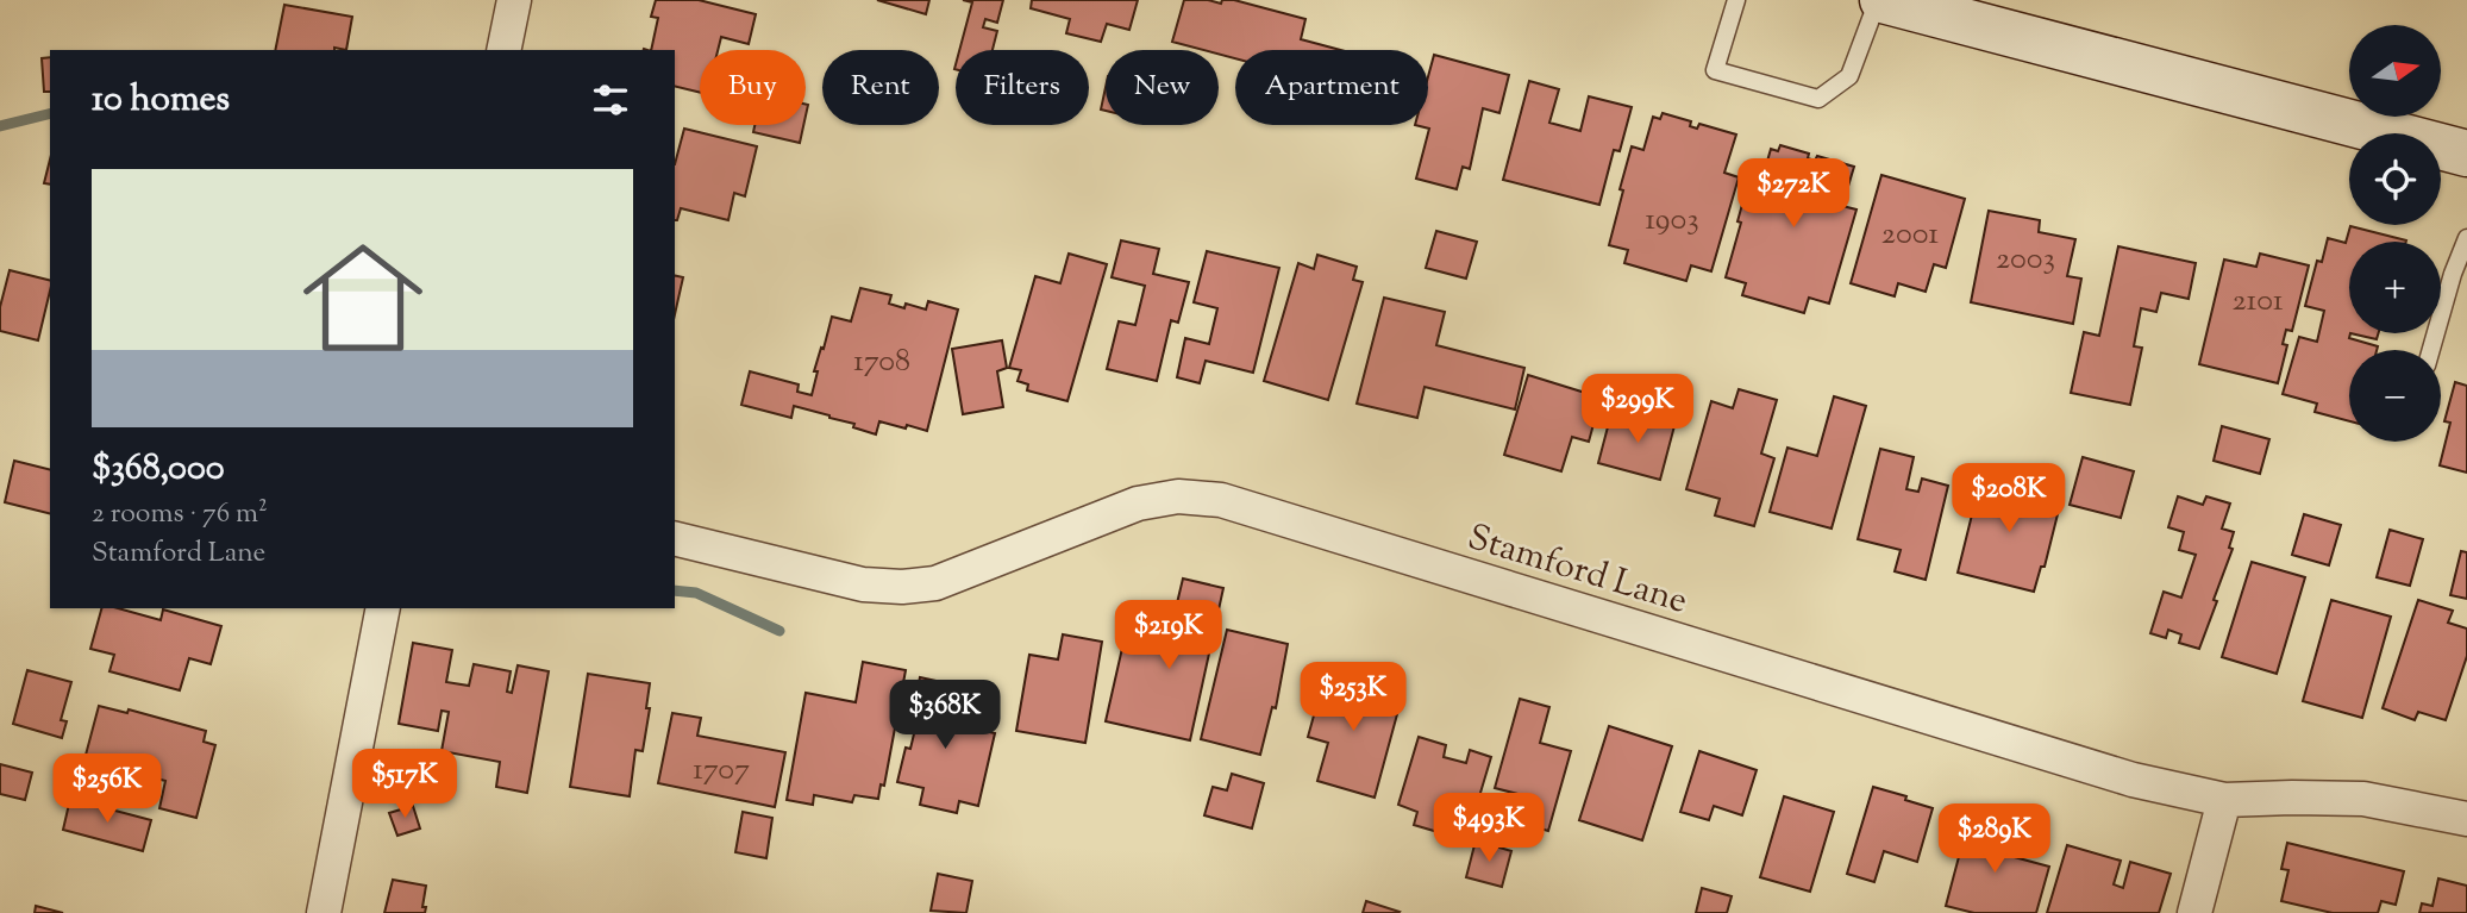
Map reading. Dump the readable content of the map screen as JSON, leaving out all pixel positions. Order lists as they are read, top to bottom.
{
  "streets": {
    "street": ["Stamford Lane"]
  },
  "house_numbers": [
    "1903",
    "2001",
    "2003",
    "2101",
    "1708",
    "1707"
  ],
  "north": "right",
  "page": {
    "map_buttons": ["+", "−"],
    "chip": [
      "Buy",
      "Rent",
      "Filters",
      "New",
      "Apartment"
    ],
    "heading": "10 homes",
    "list": [
      {
        "name": "$368,000",
        "note": "2 rooms · 76 m² · Stamford Lane"
      }
    ],
    "price": [
      "$272K",
      "$299K",
      "$208K",
      "$219K",
      "$253K",
      "$368K",
      "$517K",
      "$256K",
      "$493K",
      "$289K"
    ]
  }
}
